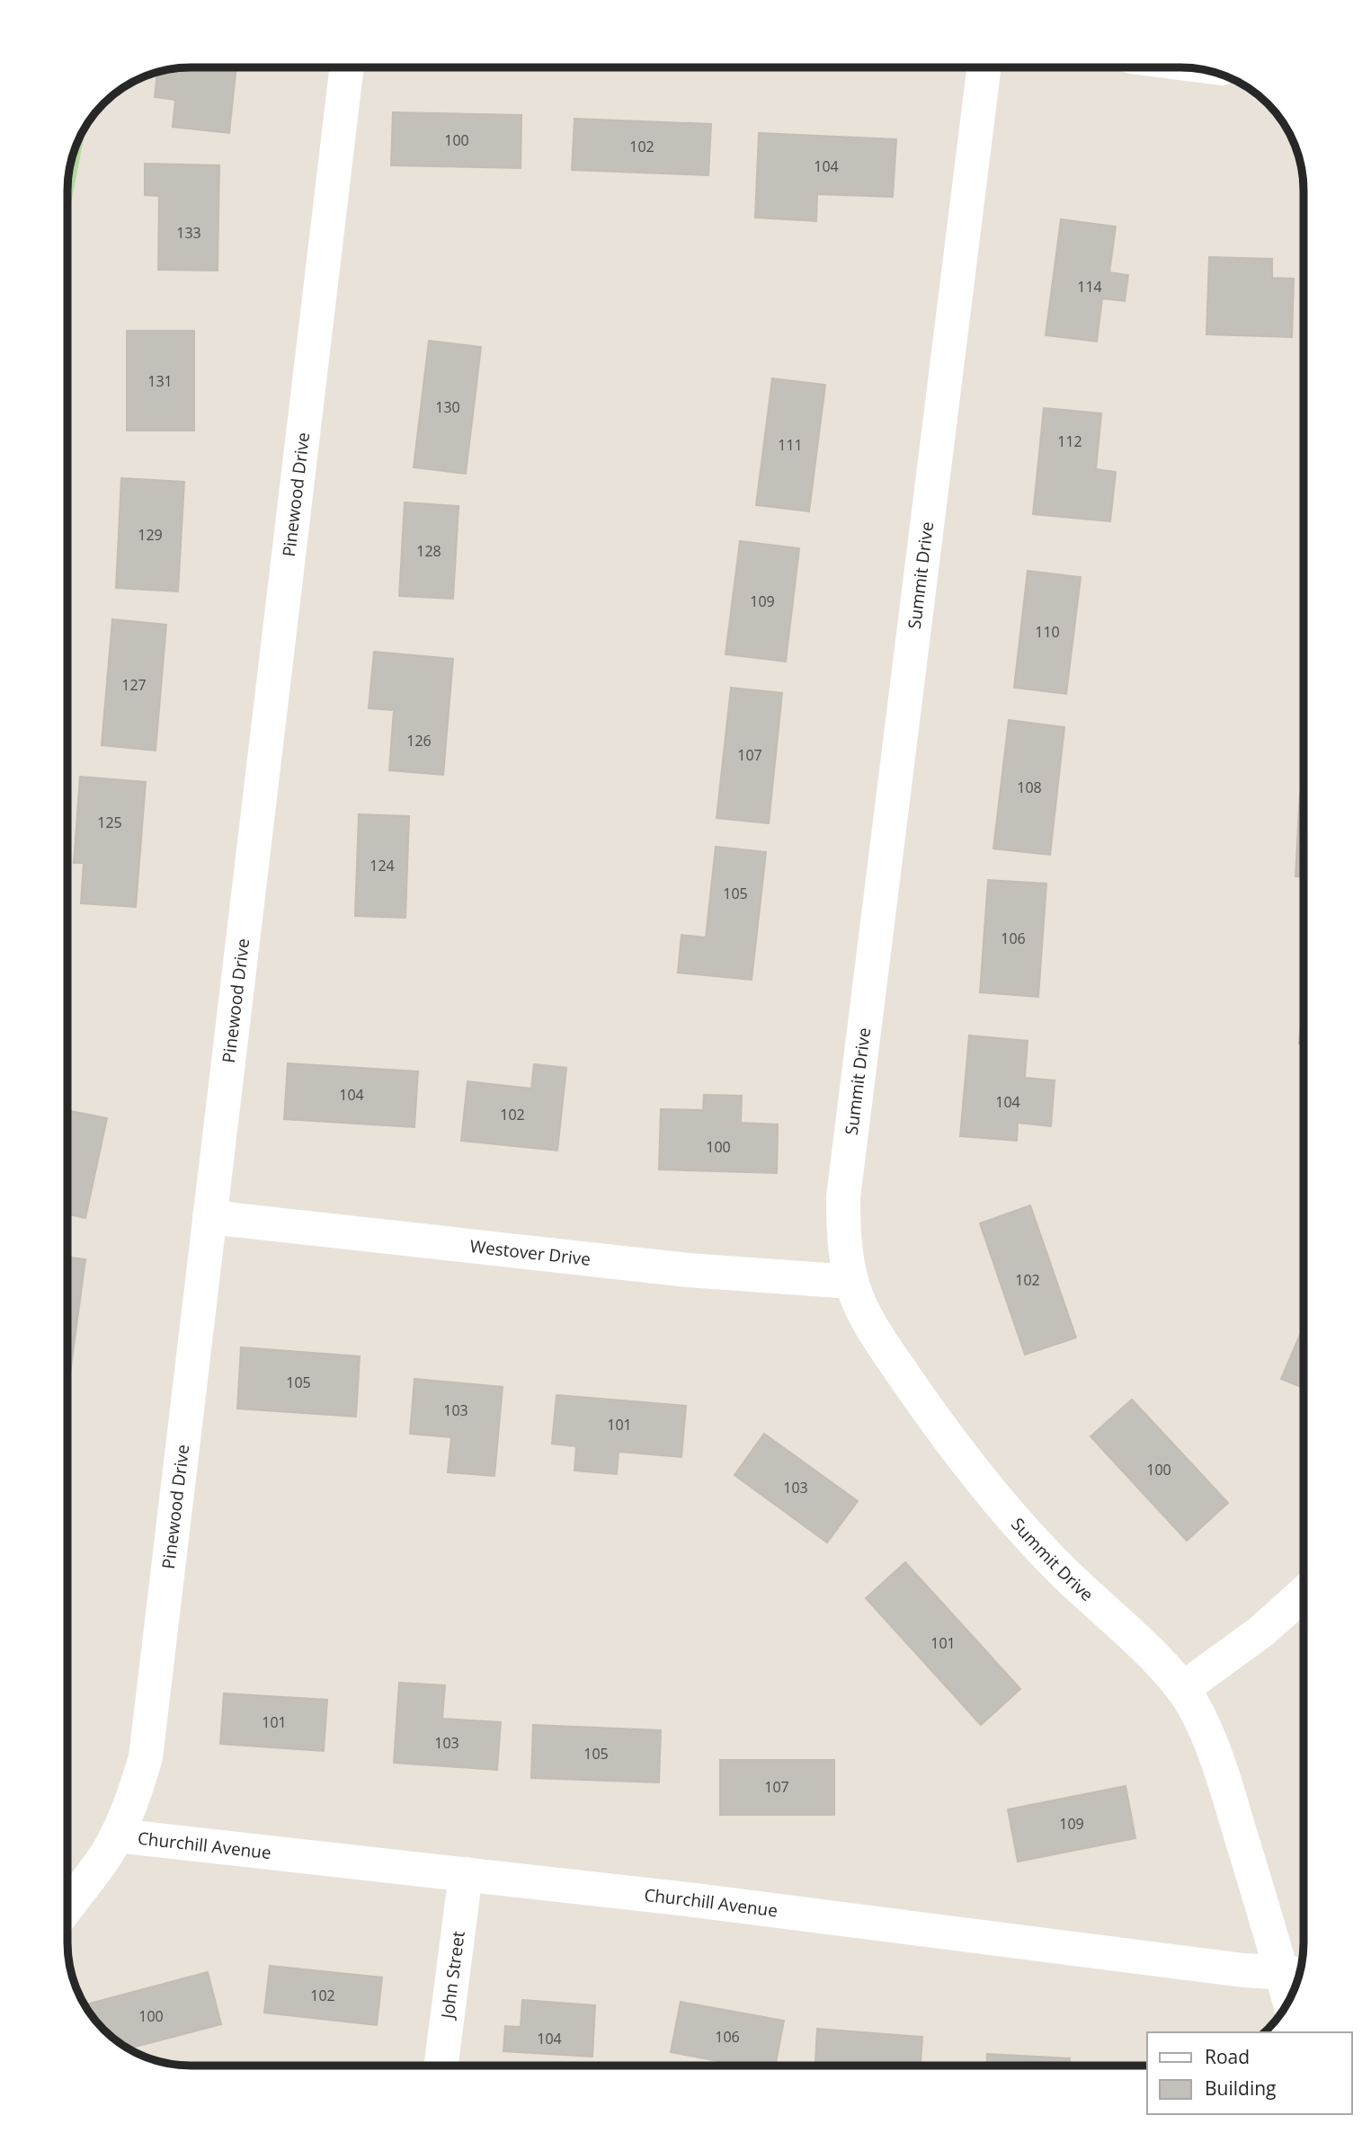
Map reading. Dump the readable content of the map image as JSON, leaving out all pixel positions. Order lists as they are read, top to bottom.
{
  "streets": {
    "street": [
      "Pinewood Drive",
      "Summit Drive",
      "Westover Drive",
      "Churchill Avenue",
      "John Street"
    ]
  },
  "crossings": [
    ["Pinewood Drive", "Westover Drive"],
    ["Pinewood Drive", "Churchill Avenue"],
    ["Summit Drive", "Westover Drive"],
    ["Summit Drive", "Churchill Avenue"],
    ["Churchill Avenue", "John Street"]
  ],
  "house_numbers": [
    "100",
    "102",
    "104",
    "133",
    "114",
    "131",
    "130",
    "112",
    "111",
    "129",
    "128",
    "109",
    "110",
    "127",
    "126",
    "107",
    "108",
    "125",
    "124",
    "105",
    "106",
    "104",
    "104",
    "102",
    "100",
    "102",
    "105",
    "103",
    "101",
    "100",
    "103",
    "101",
    "101",
    "103",
    "105",
    "107",
    "109",
    "102",
    "100",
    "106",
    "104"
  ],
  "legend": ["Road", "Building"]
}
